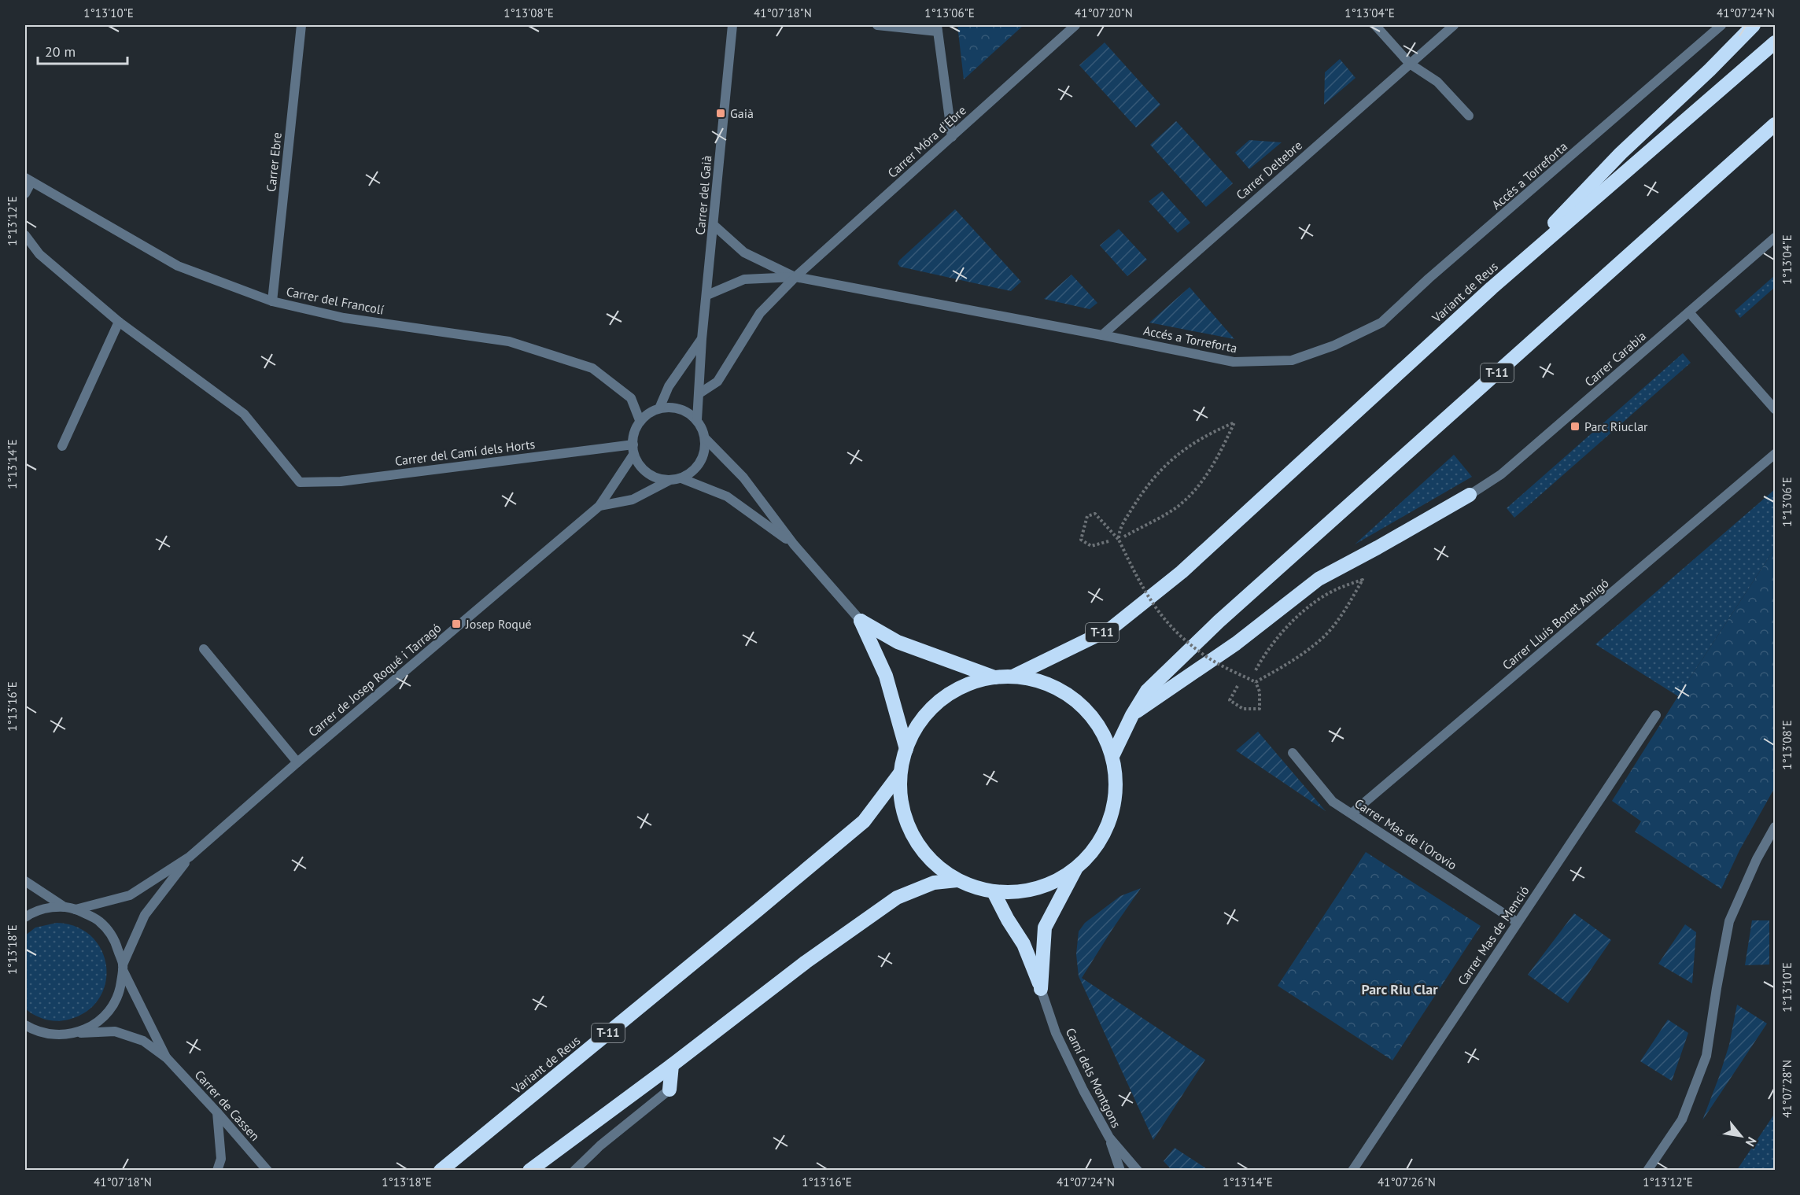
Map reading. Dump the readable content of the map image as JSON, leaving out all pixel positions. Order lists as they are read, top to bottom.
{
  "streets": {
    "highway": ["Variant de Reus", "T-11"],
    "street": [
      "Carrer Móra d'Ebre",
      "Carrer Ebre",
      "Carrer Deltebre",
      "Accés a Torreforta",
      "Carrer del Gaià",
      "Carrer del Francolí",
      "Carrer Carabia",
      "Carrer del Camí dels Horts",
      "Carrer Lluís Bonet Amigó",
      "Carrer de Josep Roqué i Tarragó",
      "Carrer Mas de l'Orovio",
      "Carrer Mas de Menció",
      "Camí dels Montgons",
      "Carrer de Cassen"
    ]
  },
  "crossings": [
    ["Carrer Móra d'Ebre", "Accés a Torreforta"],
    ["Carrer Móra d'Ebre", "Carrer del Gaià"],
    ["Carrer Ebre", "Carrer del Francolí"],
    ["Carrer Deltebre", "Accés a Torreforta"],
    ["Carrer del Gaià", "Carrer del Francolí"],
    ["Carrer del Gaià", "Carrer del Camí dels Horts"],
    ["Variant de Reus", "T-11"],
    ["Carrer del Francolí", "Carrer del Camí dels Horts"],
    ["Carrer Lluís Bonet Amigó", "Carrer Mas de l'Orovio"],
    ["Carrer de Josep Roqué i Tarragó", "Carrer de Cassen"],
    ["Carrer Mas de l'Orovio", "Carrer Mas de Menció"]
  ],
  "districts": ["Parc Riu Clar"],
  "places": {
    "transit": ["Gaià", "Parc Riuclar", "Josep Roqué"]
  },
  "scale_bar": "20 m",
  "north": "bottom right",
  "coordinates": [
    "1°13'10\"E",
    "1°13'08\"E",
    "41°07'18\"N",
    "1°13'06\"E",
    "41°07'20\"N",
    "1°13'04\"E",
    "41°07'24\"N",
    "1°13'12\"E",
    "1°13'14\"E",
    "1°13'16\"E",
    "1°13'18\"E",
    "41°07'28\"N",
    "41°07'26\"N"
  ]
}
